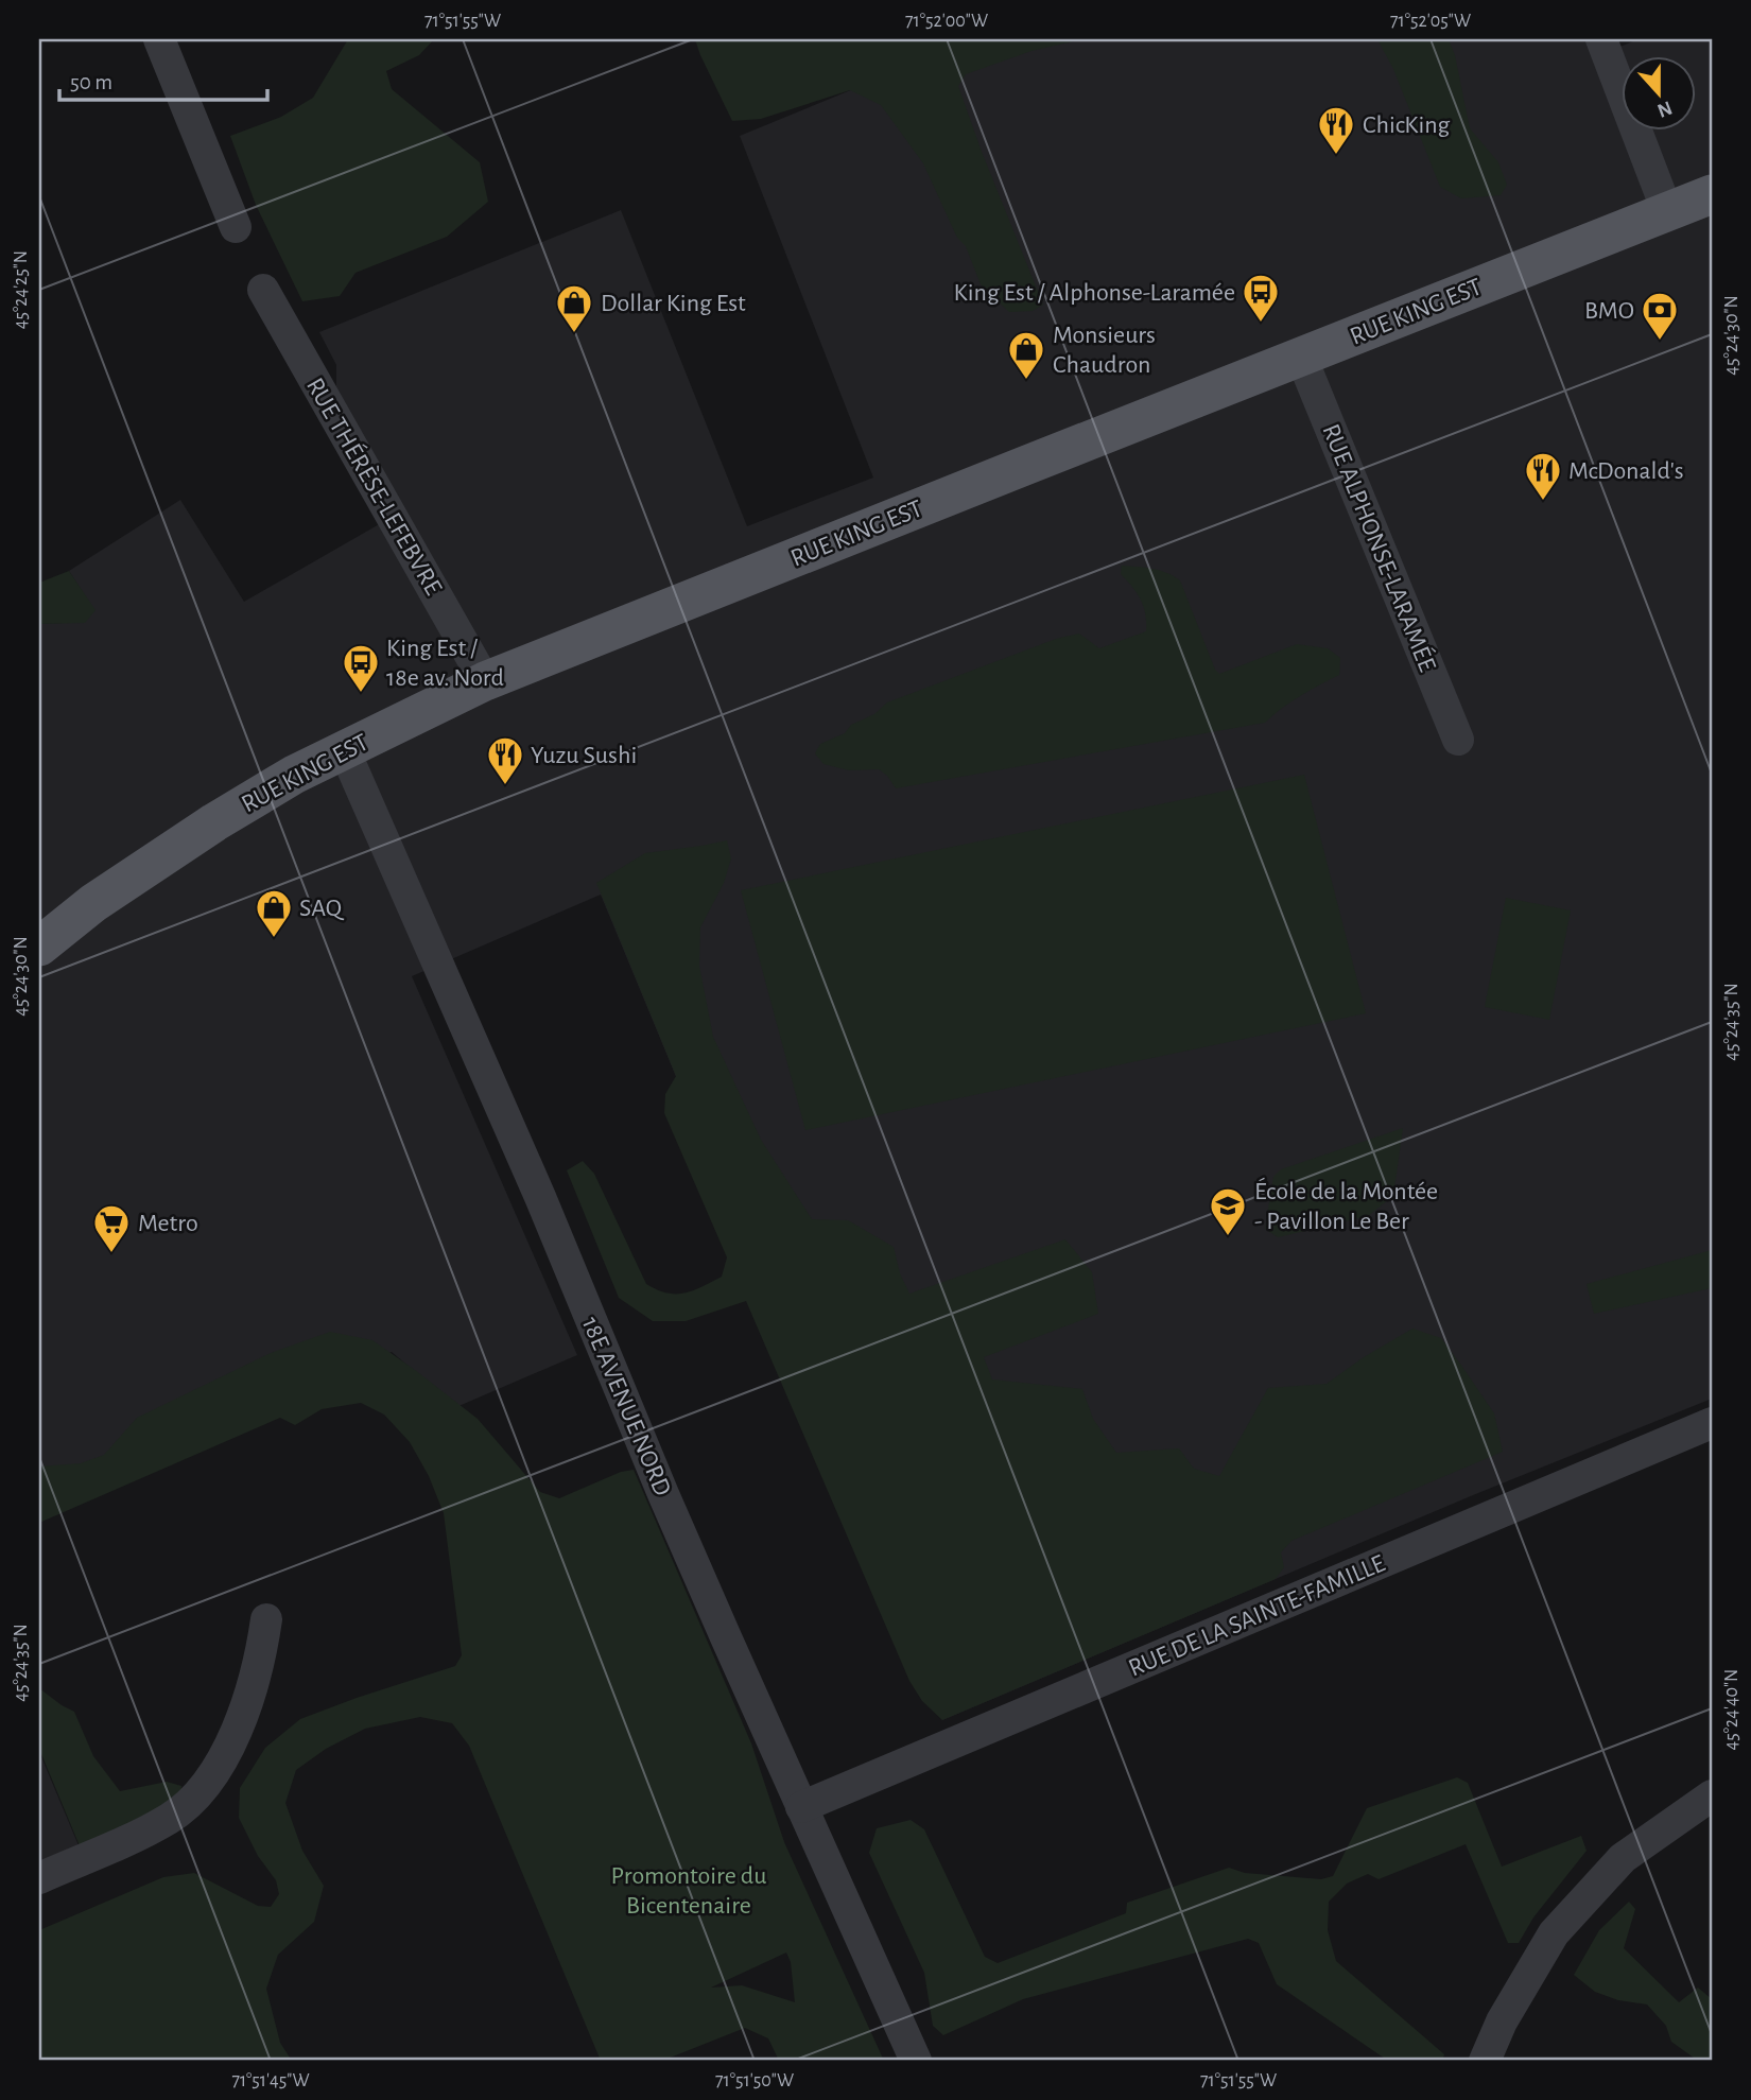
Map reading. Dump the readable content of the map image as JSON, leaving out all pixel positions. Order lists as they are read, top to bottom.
{
  "streets": {
    "main road": ["RUE KING EST"],
    "street": [
      "RUE THÉRÈSE-LEFEBVRE",
      "RUE ALPHONSE-LARAMÉE",
      "18E AVENUE NORD",
      "RUE DE LA SAINTE-FAMILLE"
    ]
  },
  "crossings": [
    ["RUE KING EST", "RUE THÉRÈSE-LEFEBVRE"],
    ["RUE KING EST", "RUE ALPHONSE-LARAMÉE"],
    ["RUE KING EST", "18E AVENUE NORD"],
    ["18E AVENUE NORD", "RUE DE LA SAINTE-FAMILLE"]
  ],
  "parks": ["Promontoire du Bicentenaire"],
  "places": {
    "restaurant": ["ChicKing", "McDonald's", "Yuzu Sushi"],
    "bus stop": ["King Est / Alphonse-Laramée", "King Est / 18e av. Nord"],
    "shop": ["Dollar King Est", "Monsieurs Chaudron", "SAQ"],
    "bank": ["BMO"],
    "school or university": ["École de la Montée - Pavillon Le Ber"],
    "supermarket": ["Metro"]
  },
  "scale_bar": "50 m",
  "north": "bottom",
  "coordinates": [
    "71°51'55\"W",
    "71°52'00\"W",
    "71°52'05\"W",
    "45°24'25\"N",
    "45°24'30\"N",
    "45°24'35\"N",
    "45°24'40\"N",
    "71°51'45\"W",
    "71°51'50\"W"
  ]
}
